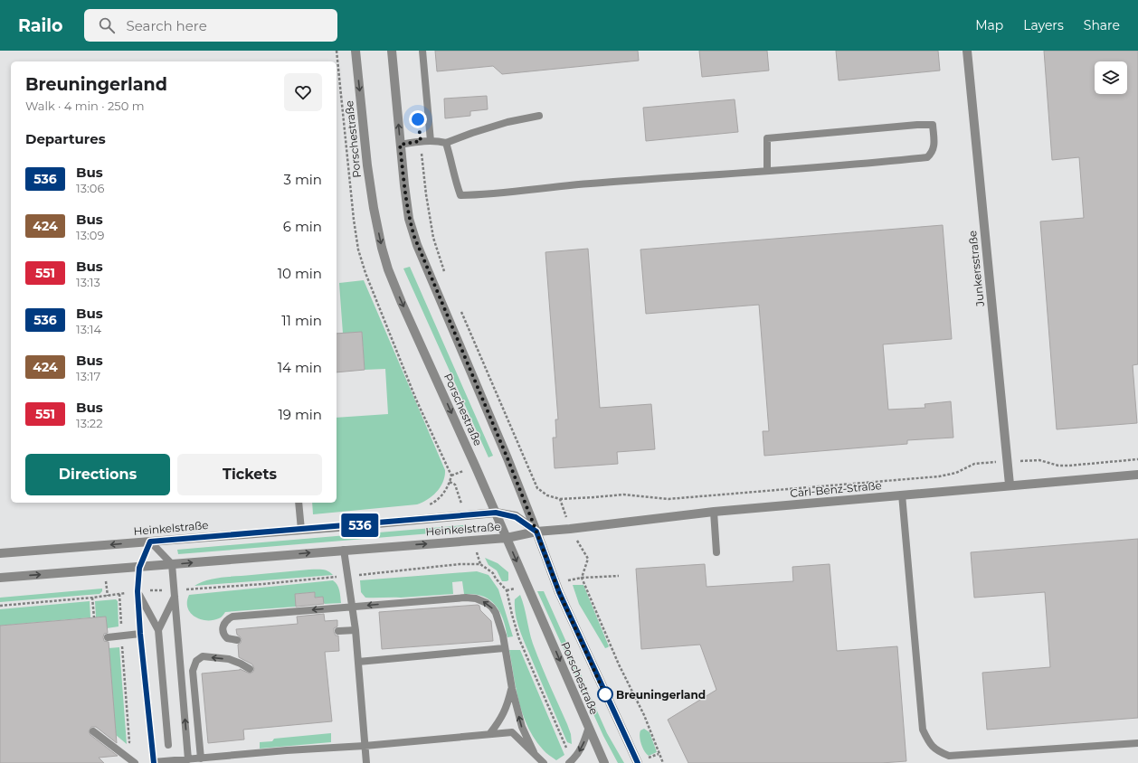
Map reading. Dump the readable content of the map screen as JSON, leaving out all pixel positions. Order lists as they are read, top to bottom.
{
  "streets": {
    "street": [
      "Porschestraße",
      "Junkersstraße",
      "Carl-Benz-Straße",
      "Heinkelstraße"
    ]
  },
  "crossings": [
    ["Porschestraße", "Carl-Benz-Straße"],
    ["Porschestraße", "Heinkelstraße"],
    ["Junkersstraße", "Carl-Benz-Straße"],
    ["Carl-Benz-Straße", "Heinkelstraße"]
  ],
  "places": ["Breuningerland"],
  "lines": ["bus line 536"],
  "page": {
    "header": "Railo",
    "search": "Search here",
    "nav": ["Map", "Layers", "Share"],
    "on_map": "536",
    "heading": [
      ["Breuningerland", "Walk · 4 min · 250 m"],
      "Departures"
    ],
    "list": [
      {
        "mark": "536",
        "name": "Bus",
        "note": "13:06",
        "value": "3 min"
      },
      {
        "mark": "424",
        "name": "Bus",
        "note": "13:09",
        "value": "6 min"
      },
      {
        "mark": "551",
        "name": "Bus",
        "note": "13:13",
        "value": "10 min"
      },
      {
        "mark": "536",
        "name": "Bus",
        "note": "13:14",
        "value": "11 min"
      },
      {
        "mark": "424",
        "name": "Bus",
        "note": "13:17",
        "value": "14 min"
      },
      {
        "mark": "551",
        "name": "Bus",
        "note": "13:22",
        "value": "19 min"
      }
    ],
    "buttons": ["Directions", "Tickets"]
  }
}
